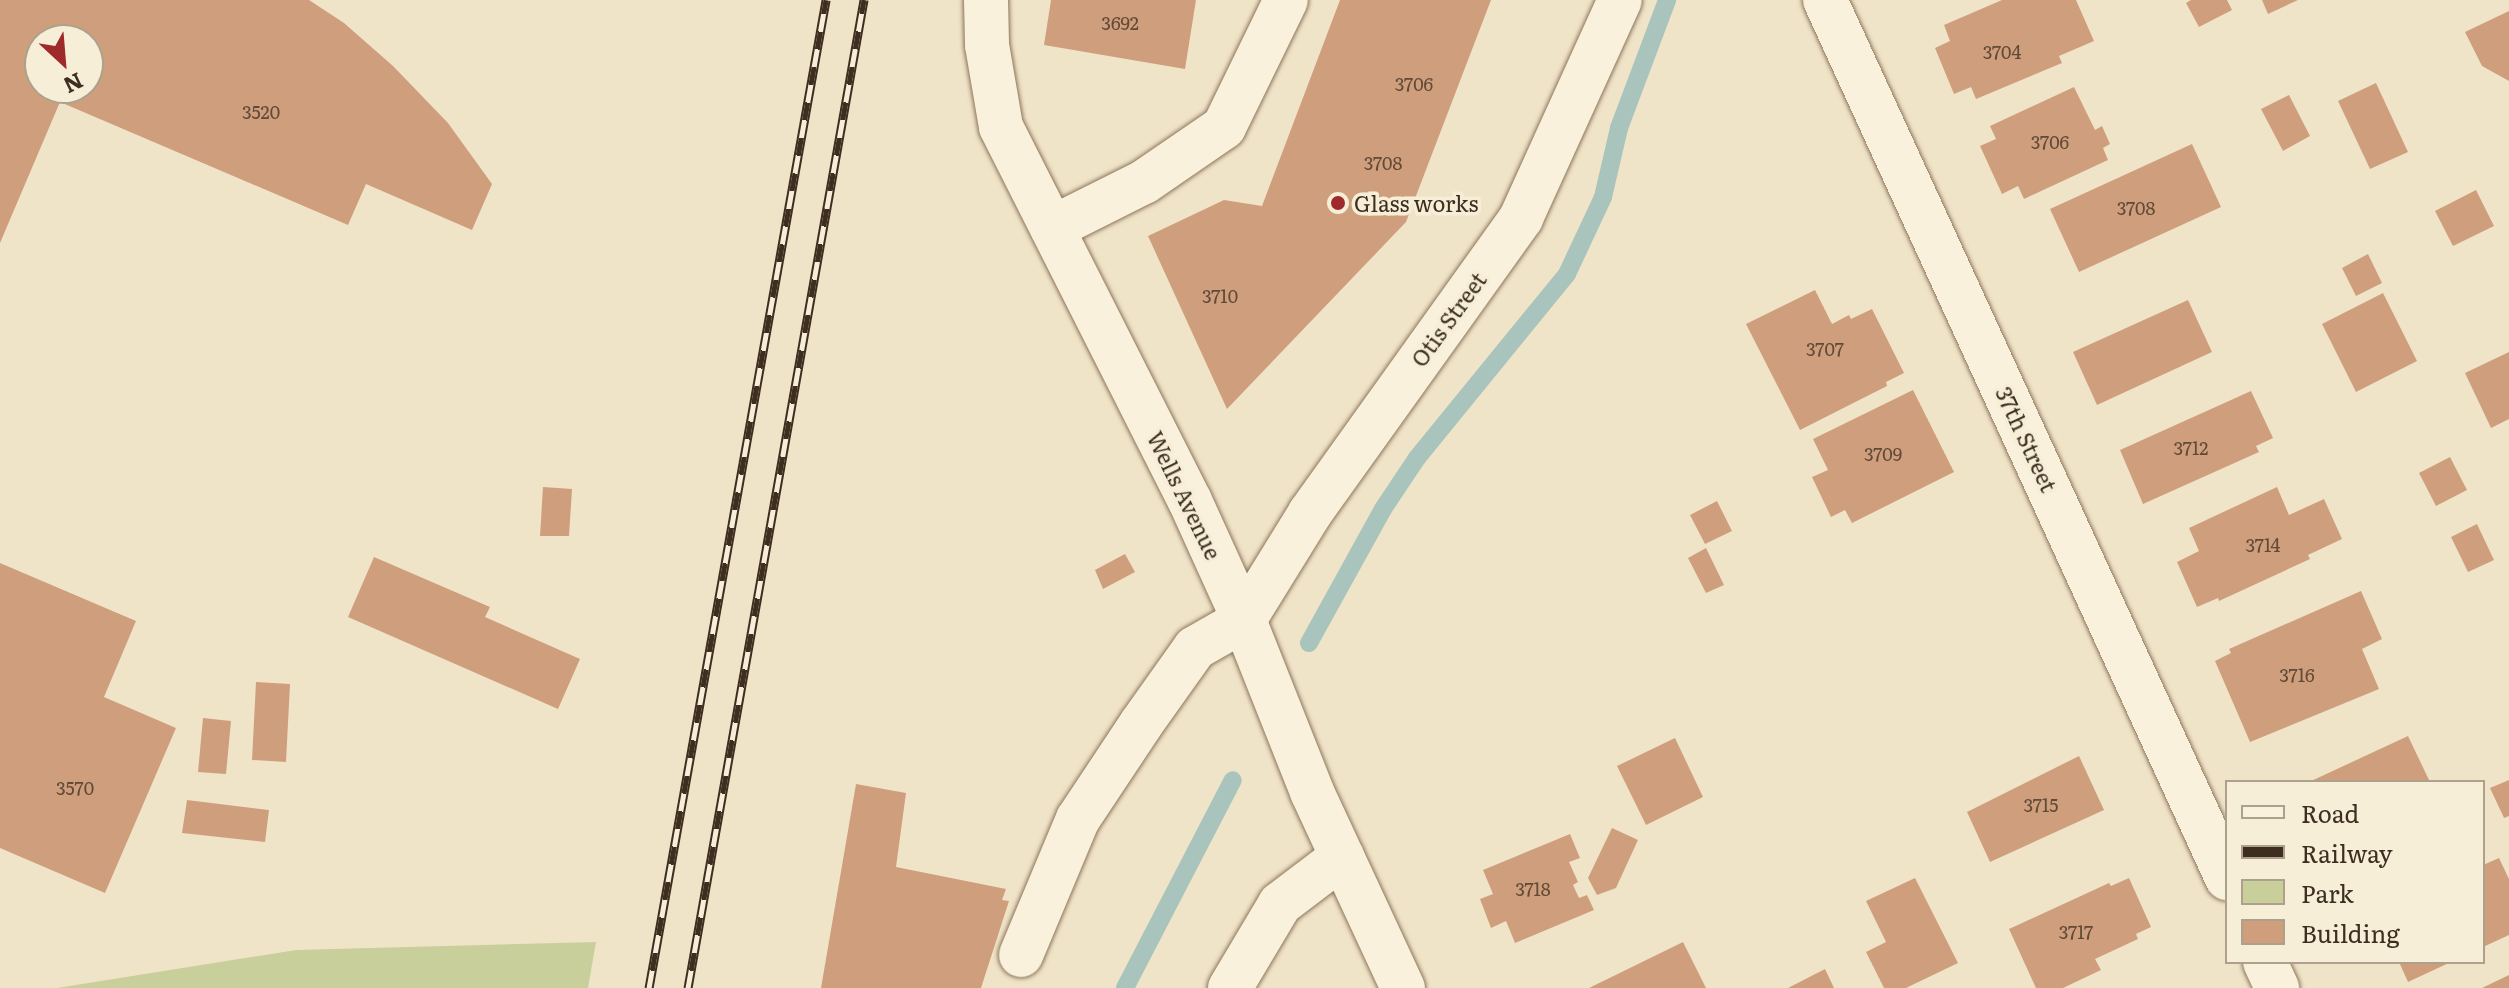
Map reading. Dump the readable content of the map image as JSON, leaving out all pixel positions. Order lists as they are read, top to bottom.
{
  "streets": {
    "street": ["Otis Street", "37th Street", "Wells Avenue"]
  },
  "crossings": [
    ["Otis Street", "Wells Avenue"]
  ],
  "places": ["Glass works"],
  "house_numbers": [
    "3692",
    "3704",
    "3706",
    "3520",
    "3706",
    "3708",
    "3708",
    "3710",
    "3707",
    "3712",
    "3709",
    "3714",
    "3716",
    "3570",
    "3715",
    "3718",
    "3717"
  ],
  "legend": [
    "Road",
    "Railway",
    "Park",
    "Building"
  ],
  "north": "bottom right"
}
